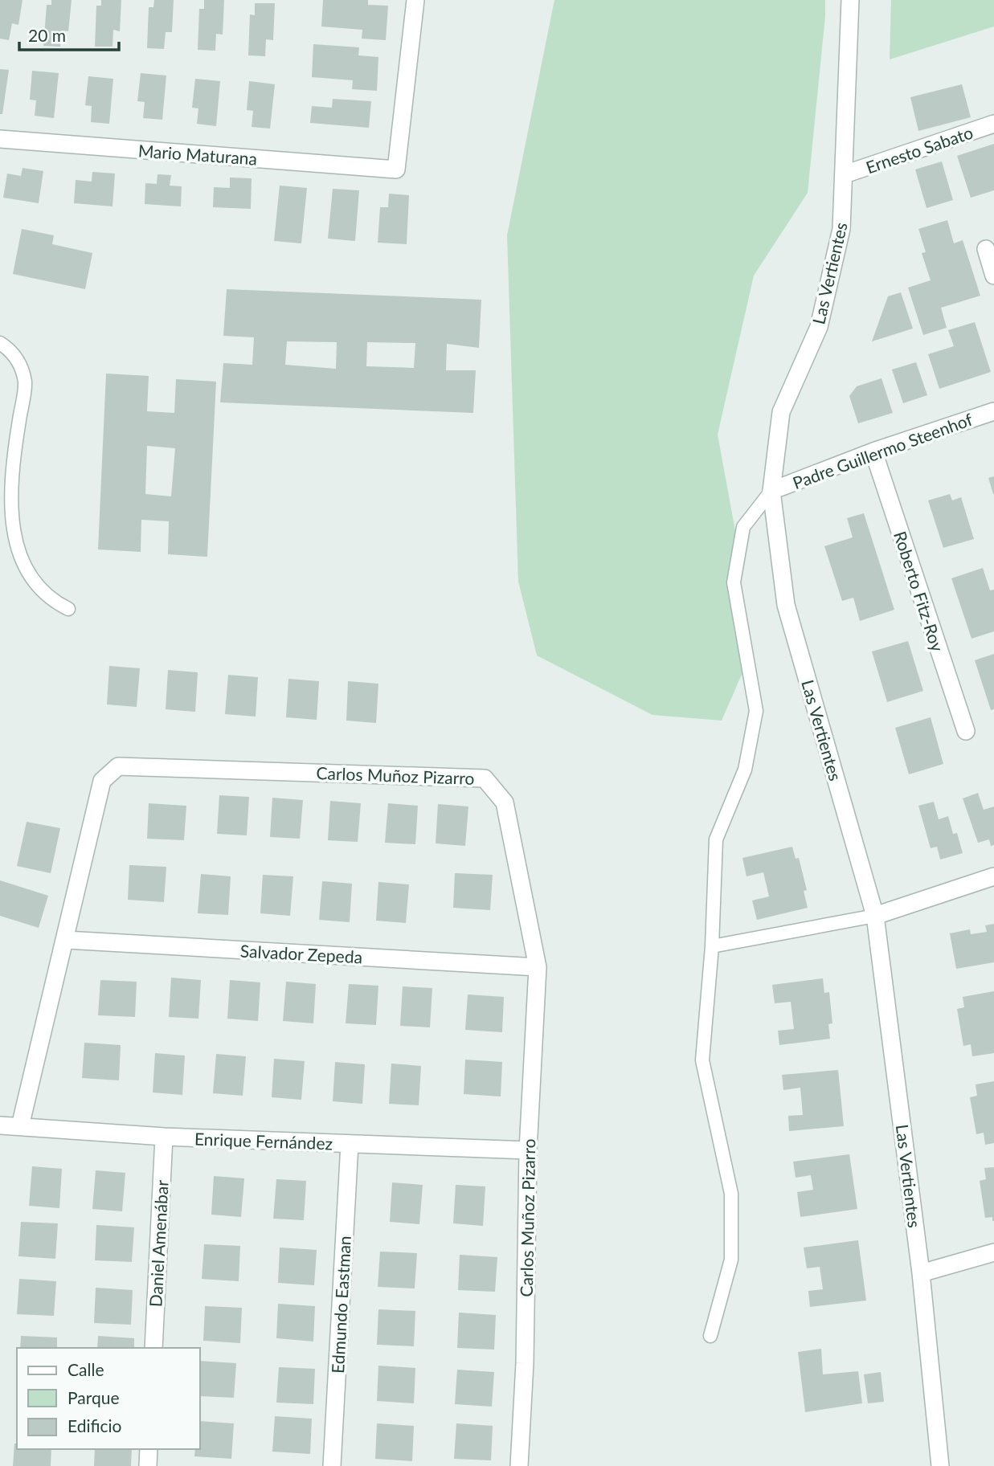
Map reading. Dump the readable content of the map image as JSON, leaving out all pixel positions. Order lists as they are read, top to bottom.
{
  "streets": {
    "street": [
      "Ernesto Sabato",
      "Mario Maturana",
      "Las Vertientes",
      "Padre Guillermo Steenhof",
      "Roberto Fitz-Roy",
      "Carlos Muñoz Pizarro",
      "Salvador Zepeda",
      "Enrique Fernández",
      "Daniel Amenábar",
      "Edmundo Eastman"
    ]
  },
  "crossings": [
    ["Ernesto Sabato", "Las Vertientes"],
    ["Las Vertientes", "Padre Guillermo Steenhof"],
    ["Padre Guillermo Steenhof", "Roberto Fitz-Roy"],
    ["Carlos Muñoz Pizarro", "Salvador Zepeda"],
    ["Carlos Muñoz Pizarro", "Enrique Fernández"],
    ["Enrique Fernández", "Daniel Amenábar"],
    ["Enrique Fernández", "Edmundo Eastman"]
  ],
  "legend": ["Calle", "Parque", "Edificio"],
  "scale_bar": "20 m"
}
